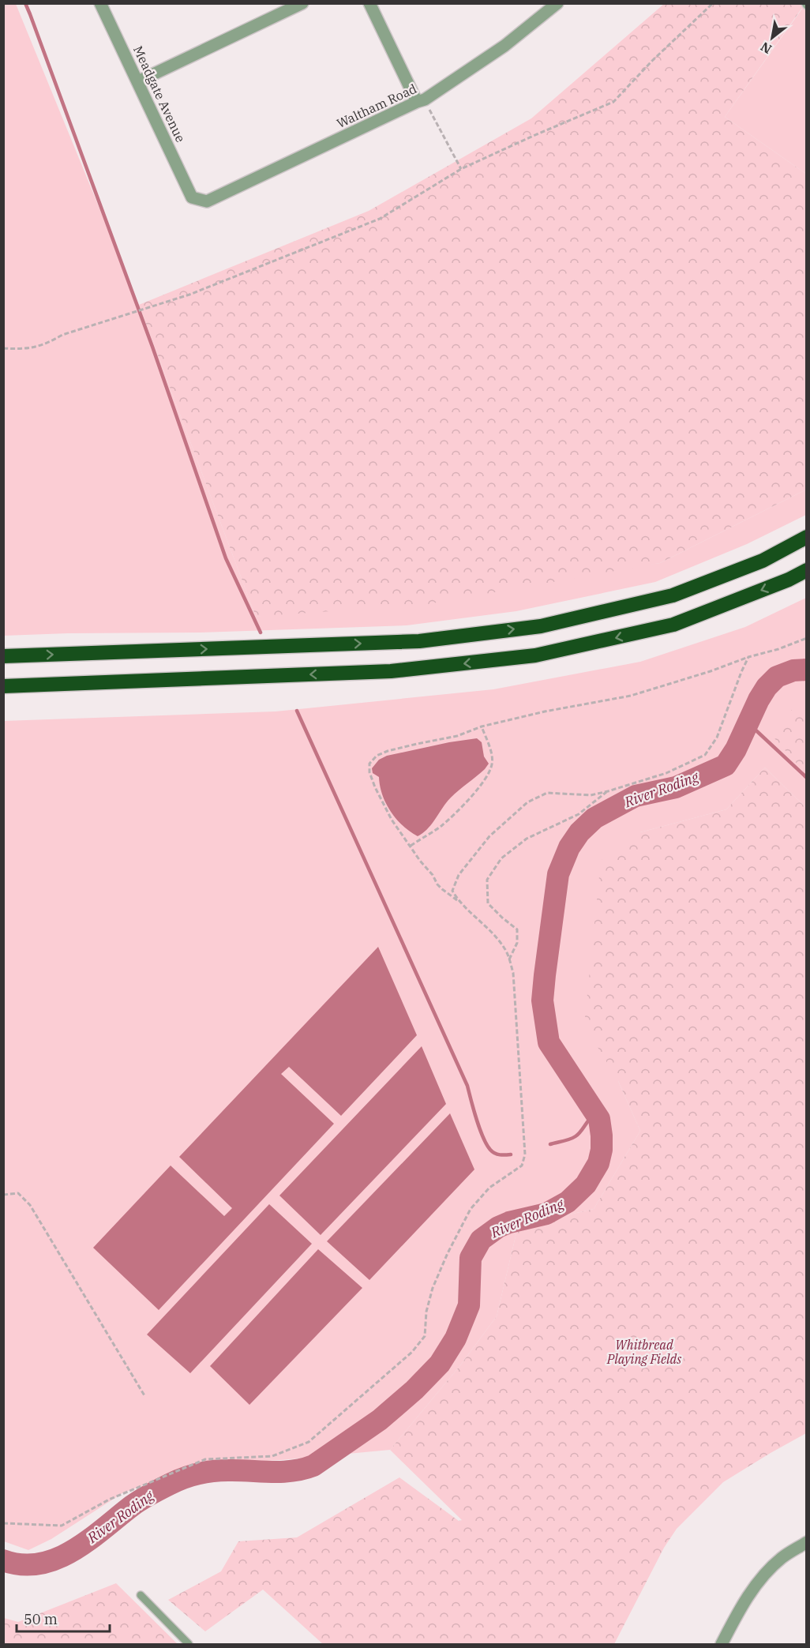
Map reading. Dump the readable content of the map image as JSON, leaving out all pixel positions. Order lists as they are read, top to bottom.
{
  "streets": {
    "street": ["Meadgate Avenue", "Waltham Road"]
  },
  "crossings": [
    ["Meadgate Avenue", "Waltham Road"]
  ],
  "water": ["River Roding"],
  "parks": ["Whitbread Playing Fields"],
  "scale_bar": "50 m",
  "north": "bottom left"
}
